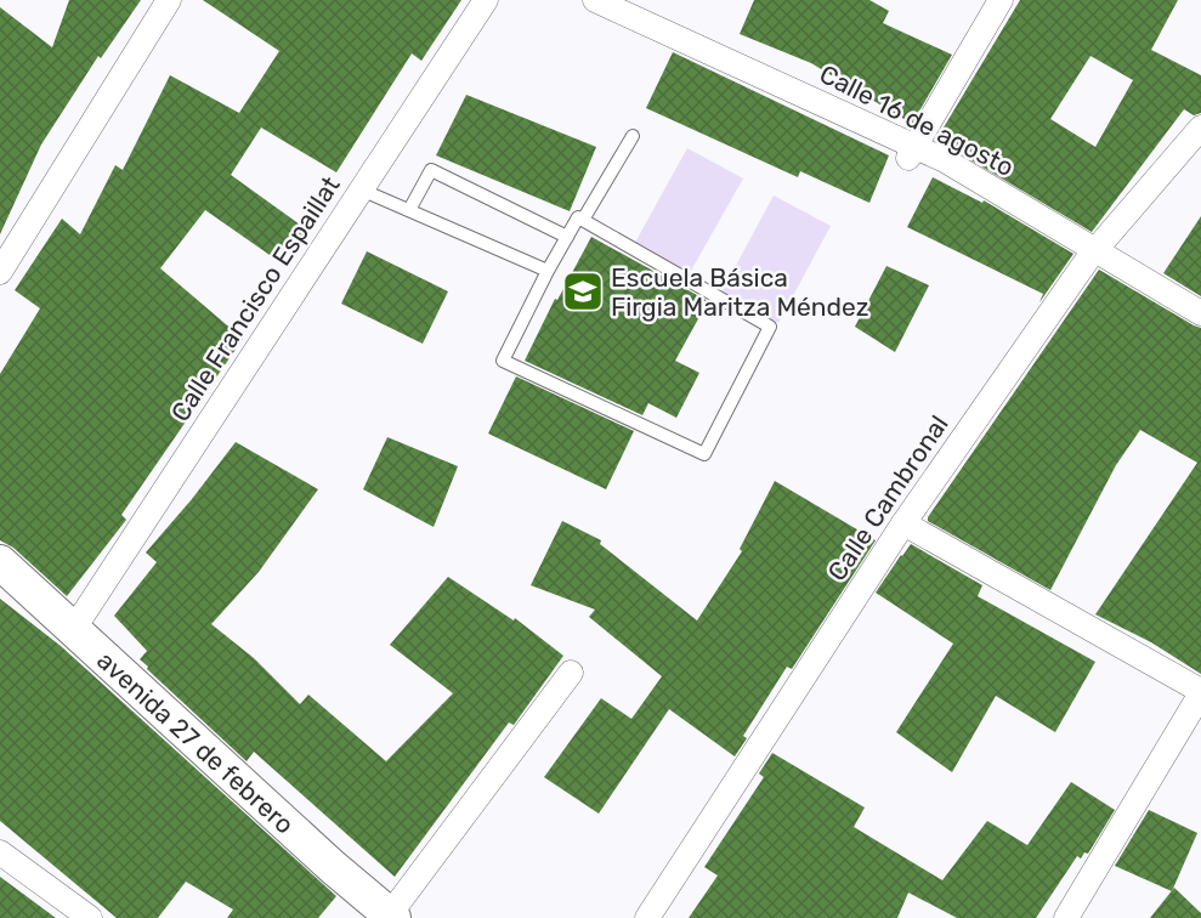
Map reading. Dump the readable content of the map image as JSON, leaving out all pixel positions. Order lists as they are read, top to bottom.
{
  "streets": {
    "main road": ["avenida 27 de febrero"],
    "street": ["Calle 16 de agosto", "Calle Francisco Espaillat", "Calle Cambronal"]
  },
  "crossings": [
    ["Calle 16 de agosto", "Calle Cambronal"],
    ["Calle Francisco Espaillat", "avenida 27 de febrero"]
  ],
  "places": {
    "school or university": ["Escuela Básica Firgia Maritza Méndez"]
  }
}
